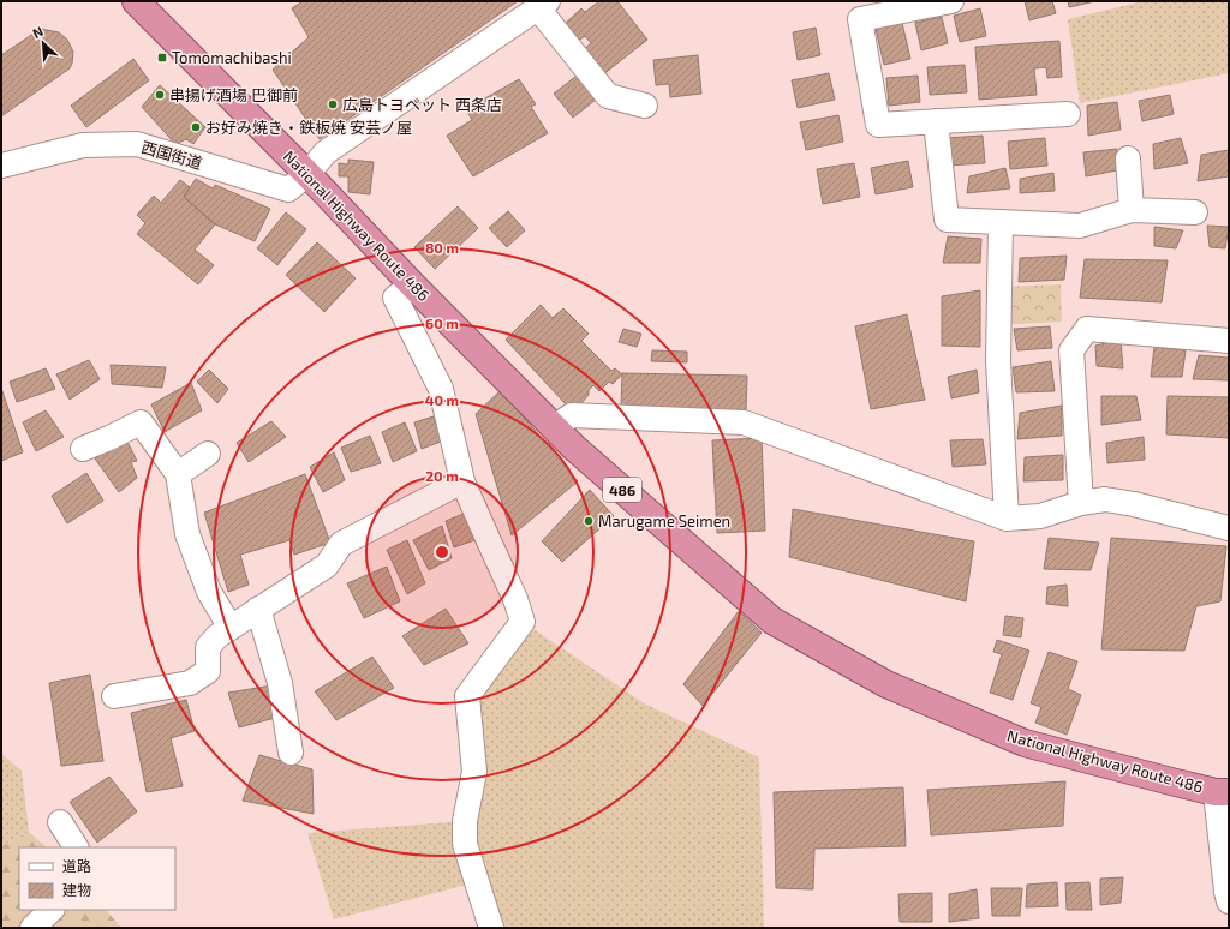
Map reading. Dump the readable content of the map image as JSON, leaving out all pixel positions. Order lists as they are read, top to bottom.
{
  "streets": {
    "highway": ["National Highway Route 486", "486"],
    "street": ["西国街道"]
  },
  "crossings": [
    ["西国街道", "National Highway Route 486"]
  ],
  "places": {
    "transit": ["Tomomachibashi"],
    "other": [
      "串揚げ酒場 巴御前",
      "広島トヨペット 西条店",
      "お好み焼き・鉄板焼 安芸ノ屋",
      "Marugame Seimen"
    ]
  },
  "legend": ["道路", "建物"],
  "north": "top left",
  "rings": [
    "80 m",
    "60 m",
    "40 m",
    "20 m"
  ]
}
